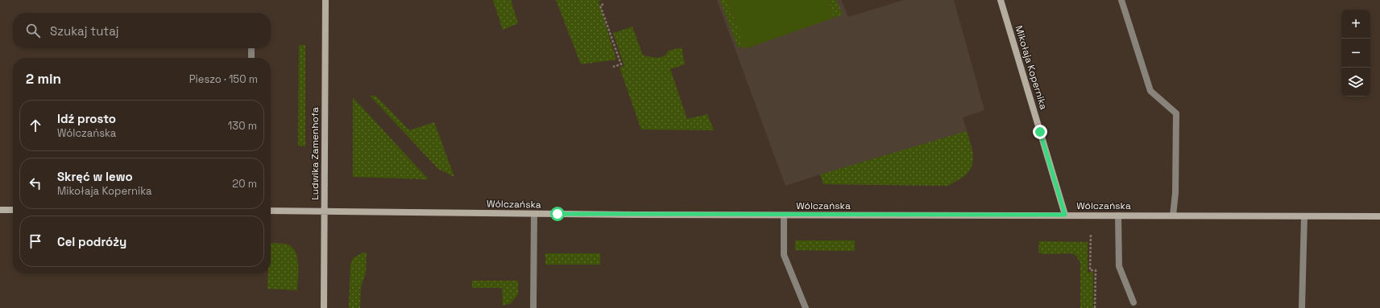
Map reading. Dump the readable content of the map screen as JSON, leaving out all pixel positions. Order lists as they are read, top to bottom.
{
  "streets": {
    "street": ["Mikołaja Kopernika", "Ludwika Zamenhofa", "Wólczańska"]
  },
  "crossings": [
    ["Mikołaja Kopernika", "Wólczańska"],
    ["Ludwika Zamenhofa", "Wólczańska"]
  ],
  "page": {
    "map_buttons": ["+", "−"],
    "search": "Szukaj tutaj",
    "heading": ["2 min", "Pieszo · 150 m"],
    "list": [
      ["Idź prosto", "Wólczańska", "130 m"],
      ["Skręć w lewo", "Mikołaja Kopernika", "20 m"],
      "Cel podróży"
    ]
  }
}
